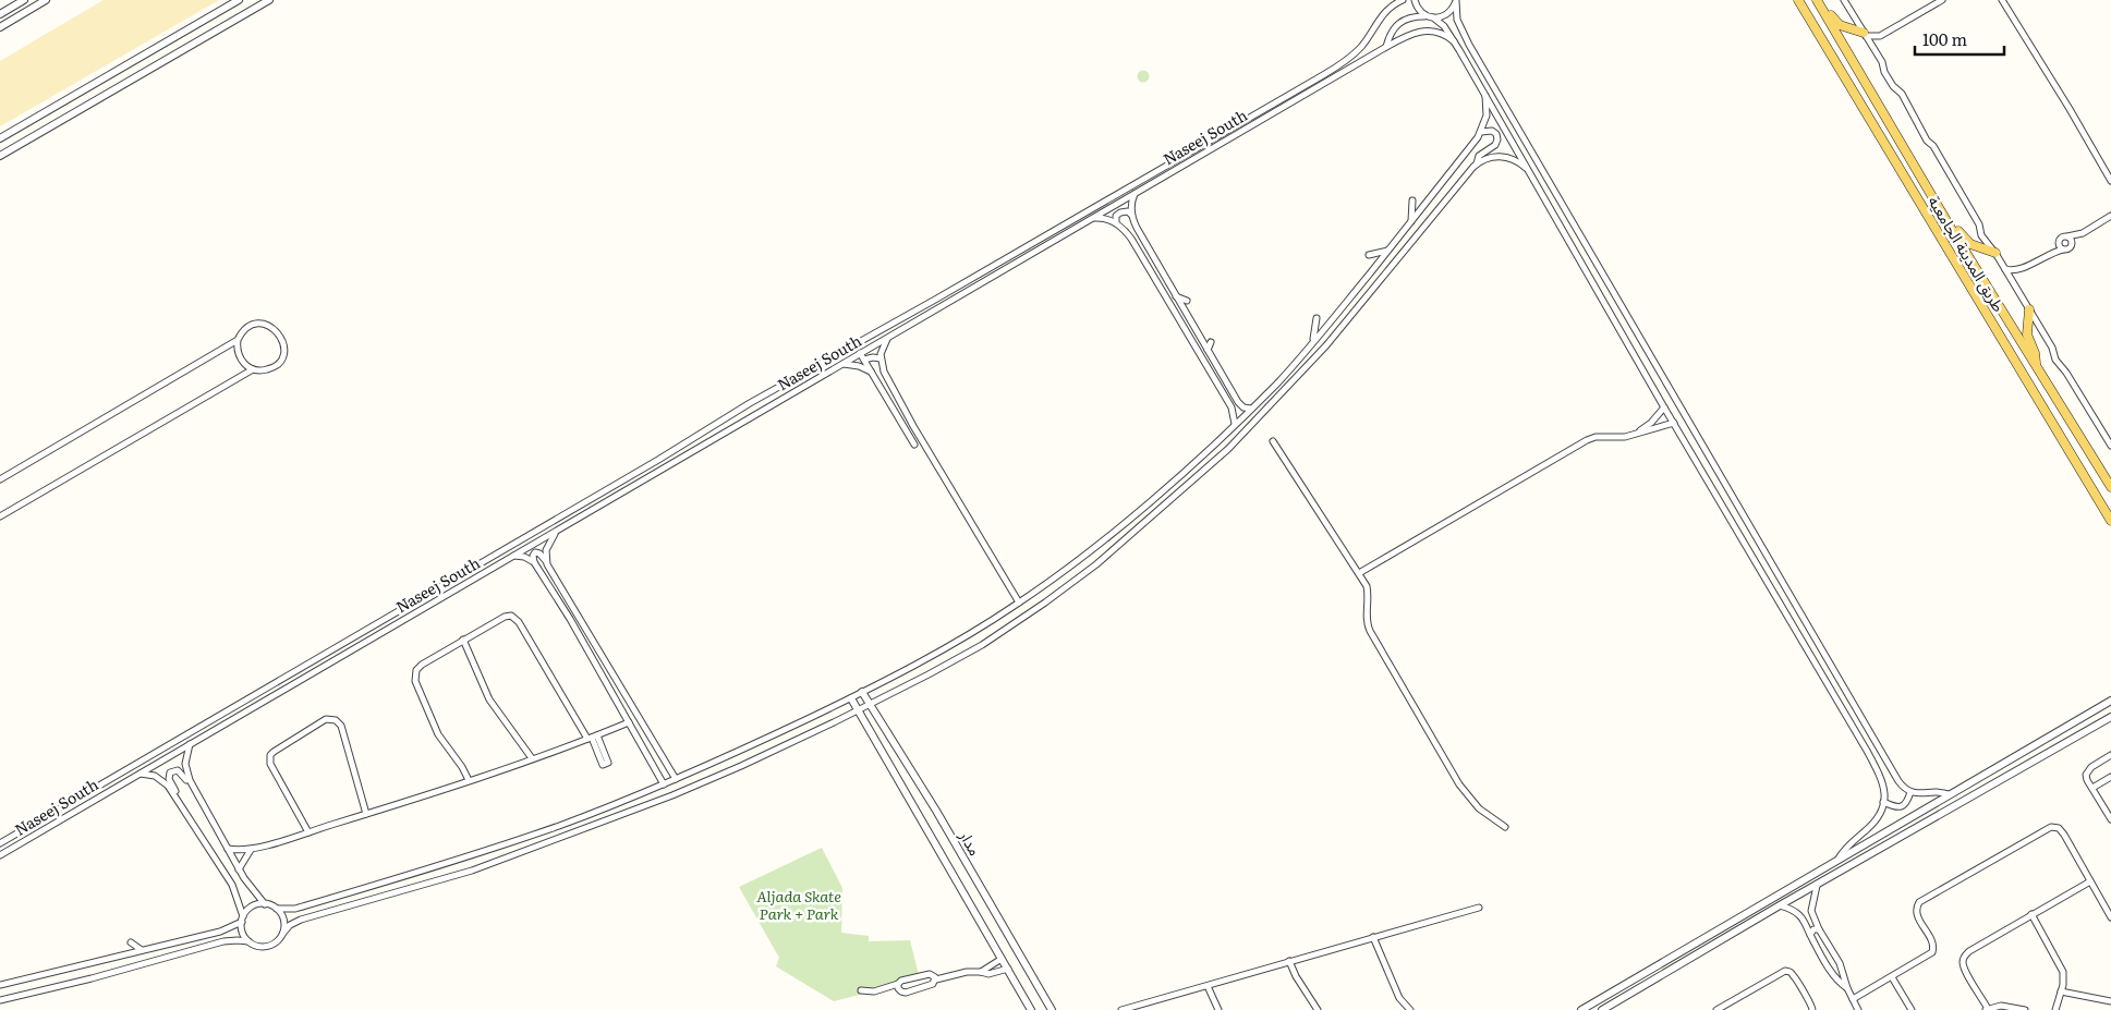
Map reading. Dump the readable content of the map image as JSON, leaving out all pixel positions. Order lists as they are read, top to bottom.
{
  "streets": {
    "main road": ["طريق المدينة الجامعية"],
    "street": ["Naseej South", "مدار"]
  },
  "parks": ["Aljada Skate Park + Park"],
  "scale_bar": "100 m"
}
